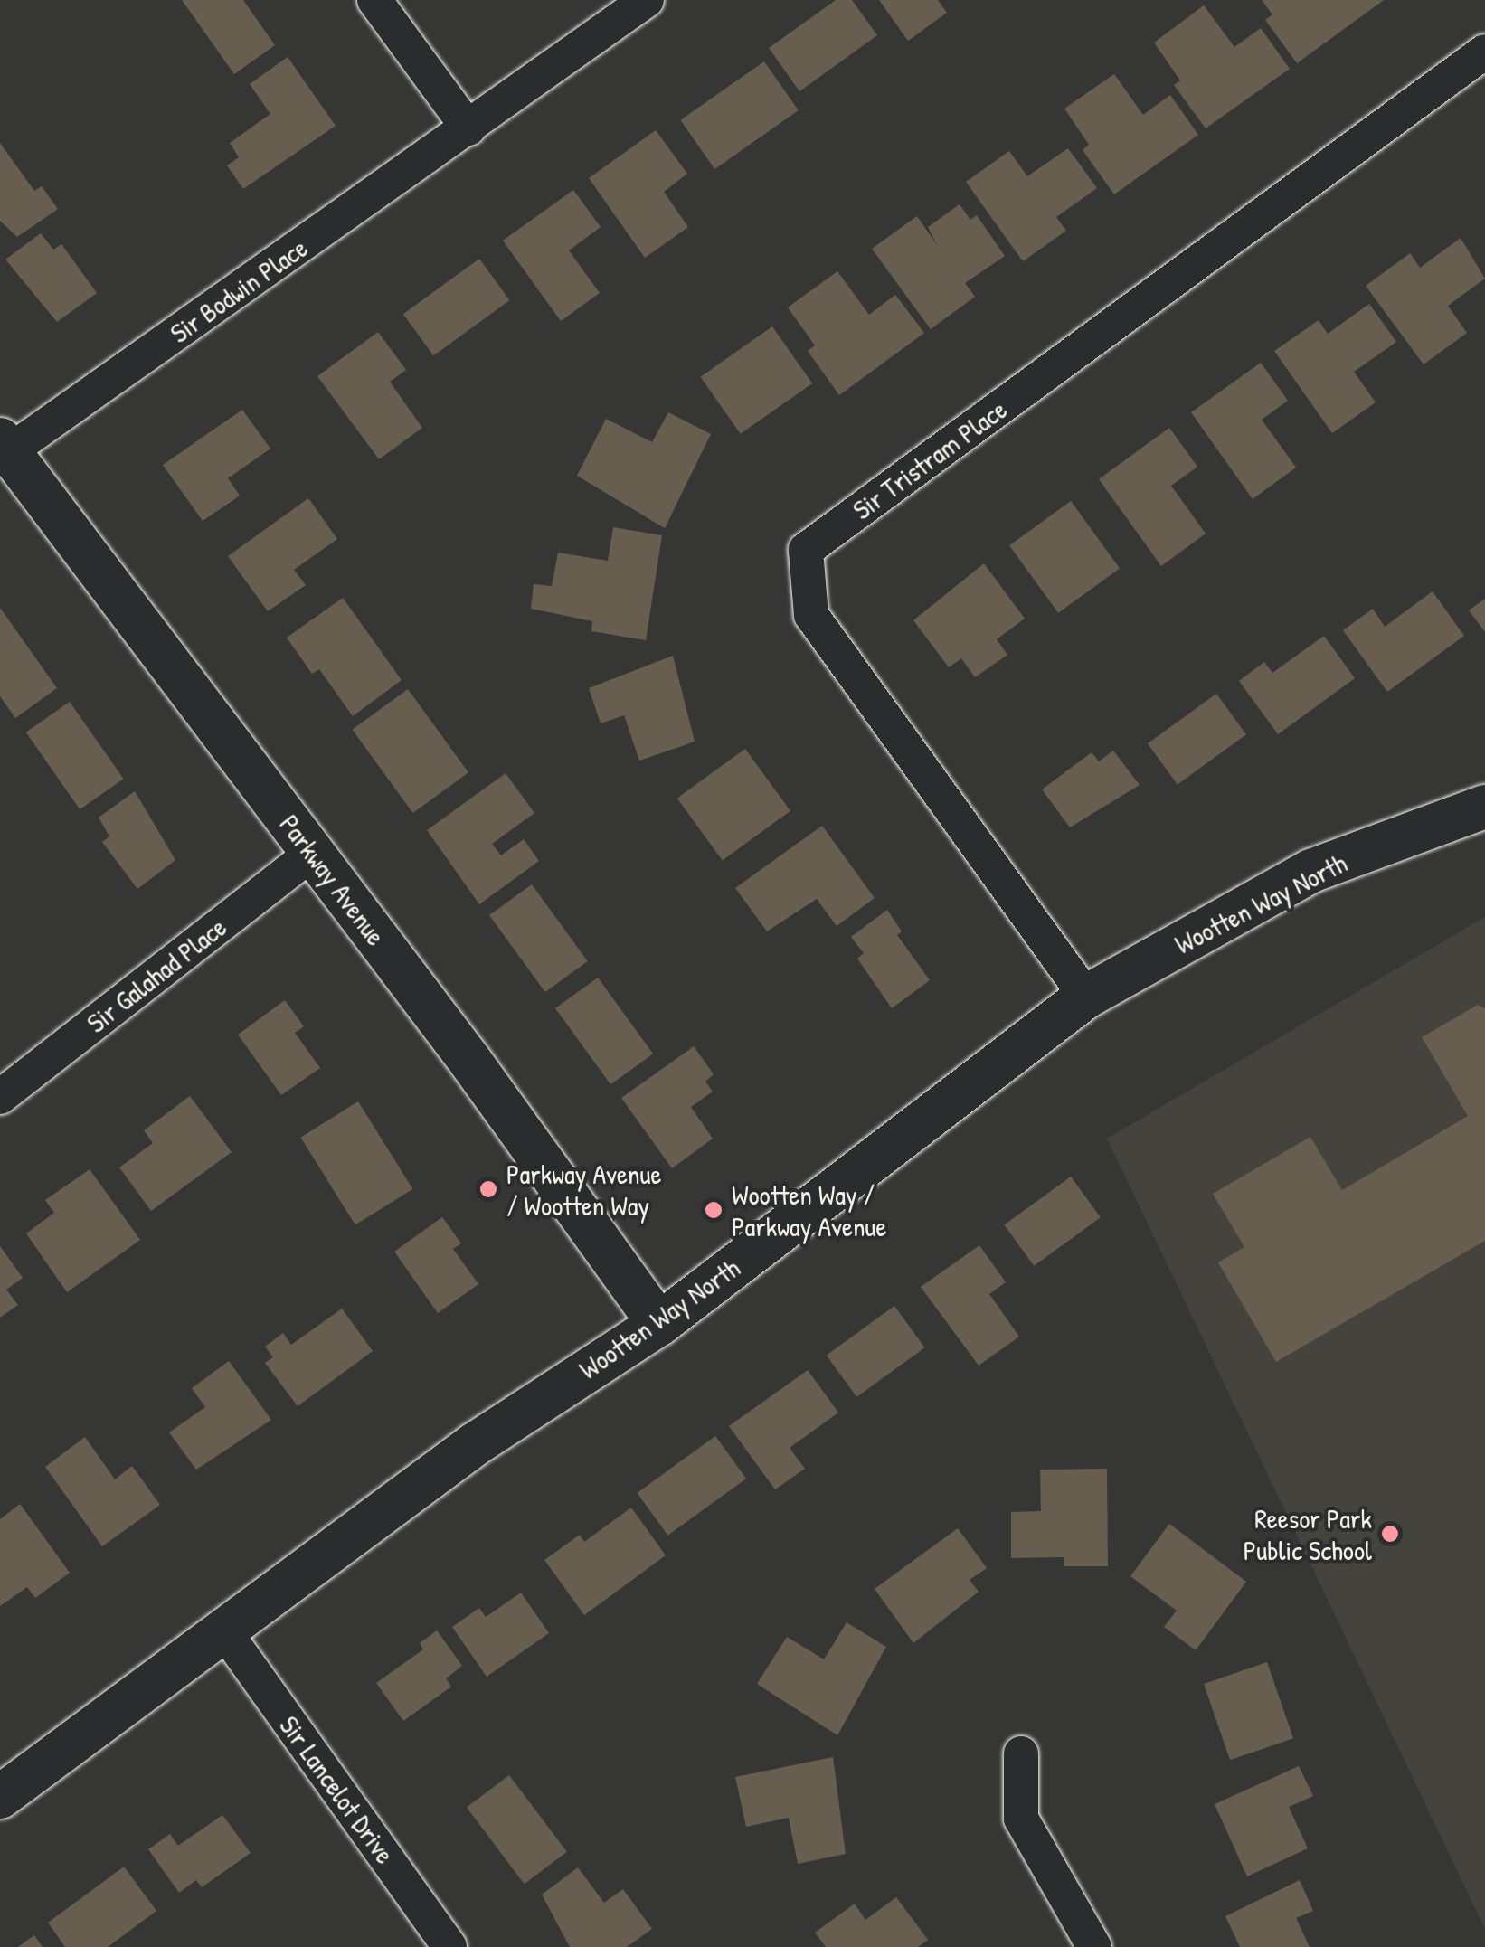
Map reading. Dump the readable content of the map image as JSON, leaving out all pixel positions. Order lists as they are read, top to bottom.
{
  "streets": {
    "street": [
      "Sir Bodwin Place",
      "Sir Tristram Place",
      "Parkway Avenue",
      "Wootten Way North",
      "Sir Galahad Place",
      "Sir Lancelot Drive"
    ]
  },
  "crossings": [
    ["Sir Bodwin Place", "Parkway Avenue"],
    ["Sir Tristram Place", "Wootten Way North"],
    ["Parkway Avenue", "Wootten Way North"],
    ["Parkway Avenue", "Sir Galahad Place"],
    ["Wootten Way North", "Sir Lancelot Drive"]
  ],
  "places": ["Parkway Avenue / Wootten Way", "Wootten Way / Parkway Avenue", "Reesor Park Public School"]
}
